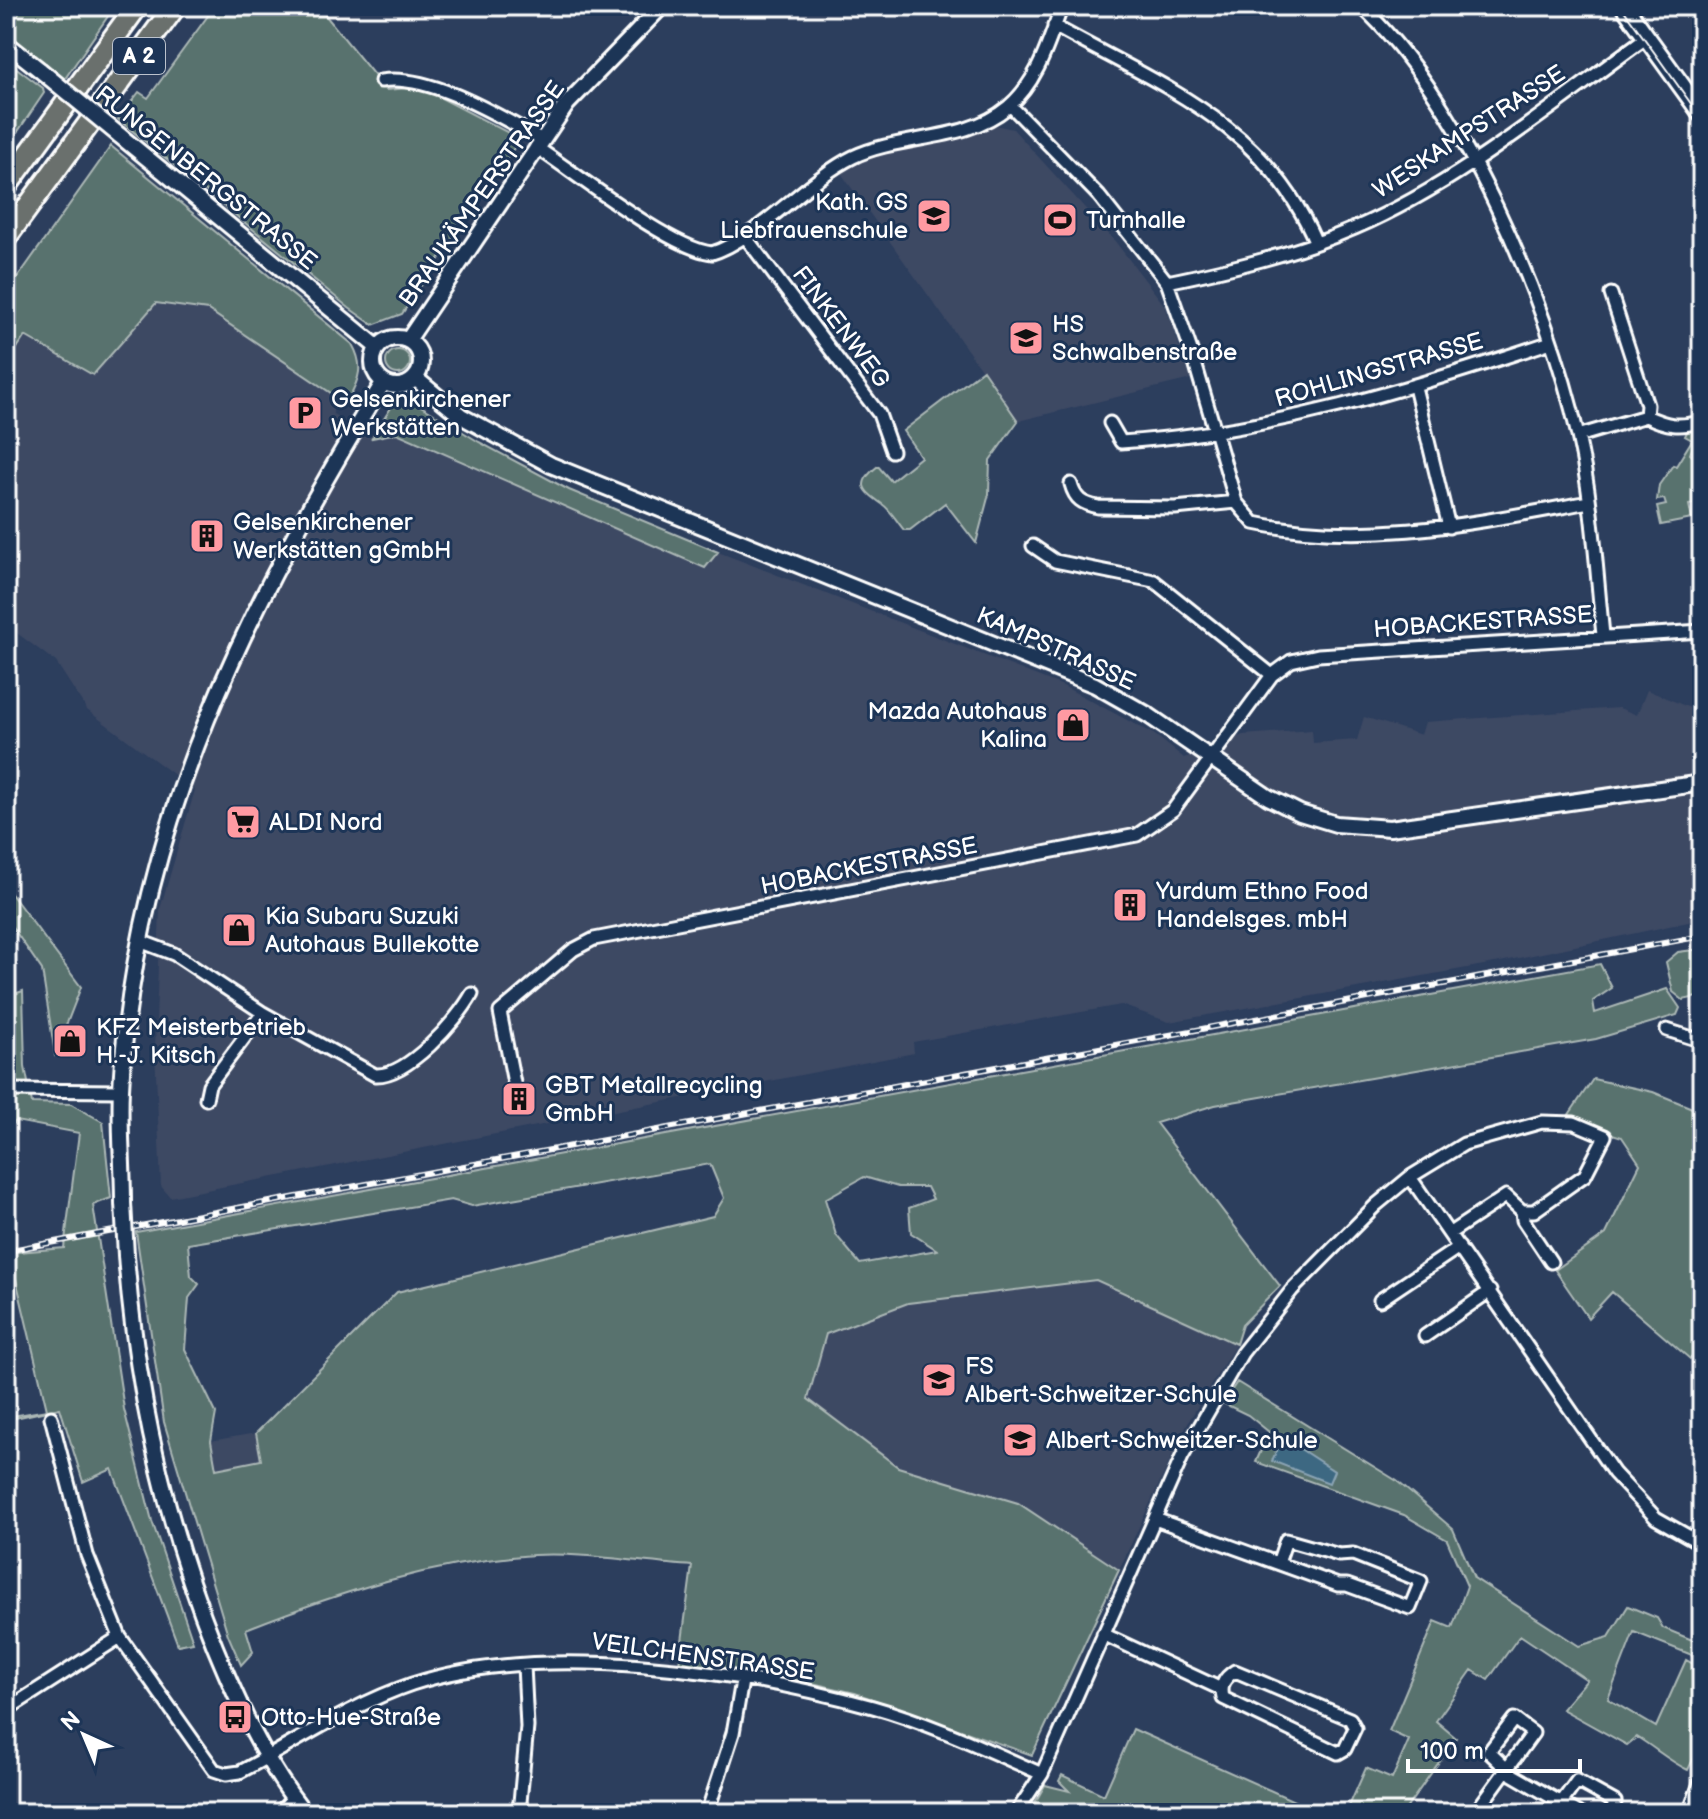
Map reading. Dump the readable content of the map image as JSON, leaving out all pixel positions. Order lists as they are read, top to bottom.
{
  "streets": {
    "highway": ["A 2"],
    "street": [
      "WESKAMPSTRASSE",
      "RUNGENBERGSTRASSE",
      "BRAUKÄMPERSTRASSE",
      "FINKENWEG",
      "ROHLINGSTRASSE",
      "HOBACKESTRASSE",
      "KAMPSTRASSE",
      "VEILCHENSTRASSE"
    ]
  },
  "crossings": [
    ["RUNGENBERGSTRASSE", "BRAUKÄMPERSTRASSE"],
    ["RUNGENBERGSTRASSE", "KAMPSTRASSE"],
    ["BRAUKÄMPERSTRASSE", "KAMPSTRASSE"],
    ["HOBACKESTRASSE", "KAMPSTRASSE"]
  ],
  "places": {
    "school or university": [
      "Kath. GS Liebfrauenschule",
      "HS Schwalbenstraße",
      "FS Albert-Schweitzer-Schule",
      "Albert-Schweitzer-Schule"
    ],
    "sports": ["Turnhalle"],
    "parking": ["Gelsenkirchener Werkstätten"],
    "building": ["Gelsenkirchener Werkstätten gGmbH", "Yurdum Ethno Food Handelsges. mbH", "GBT Metallrecycling GmbH"],
    "shop": ["Mazda Autohaus Kalina", "Kia Subaru Suzuki Autohaus Bullekotte", "KFZ Meisterbetrieb H.-J. Kitsch"],
    "supermarket": ["ALDI Nord"],
    "bus stop": ["Otto-Hue-Straße"]
  },
  "scale_bar": "100 m",
  "north": "top left"
}
